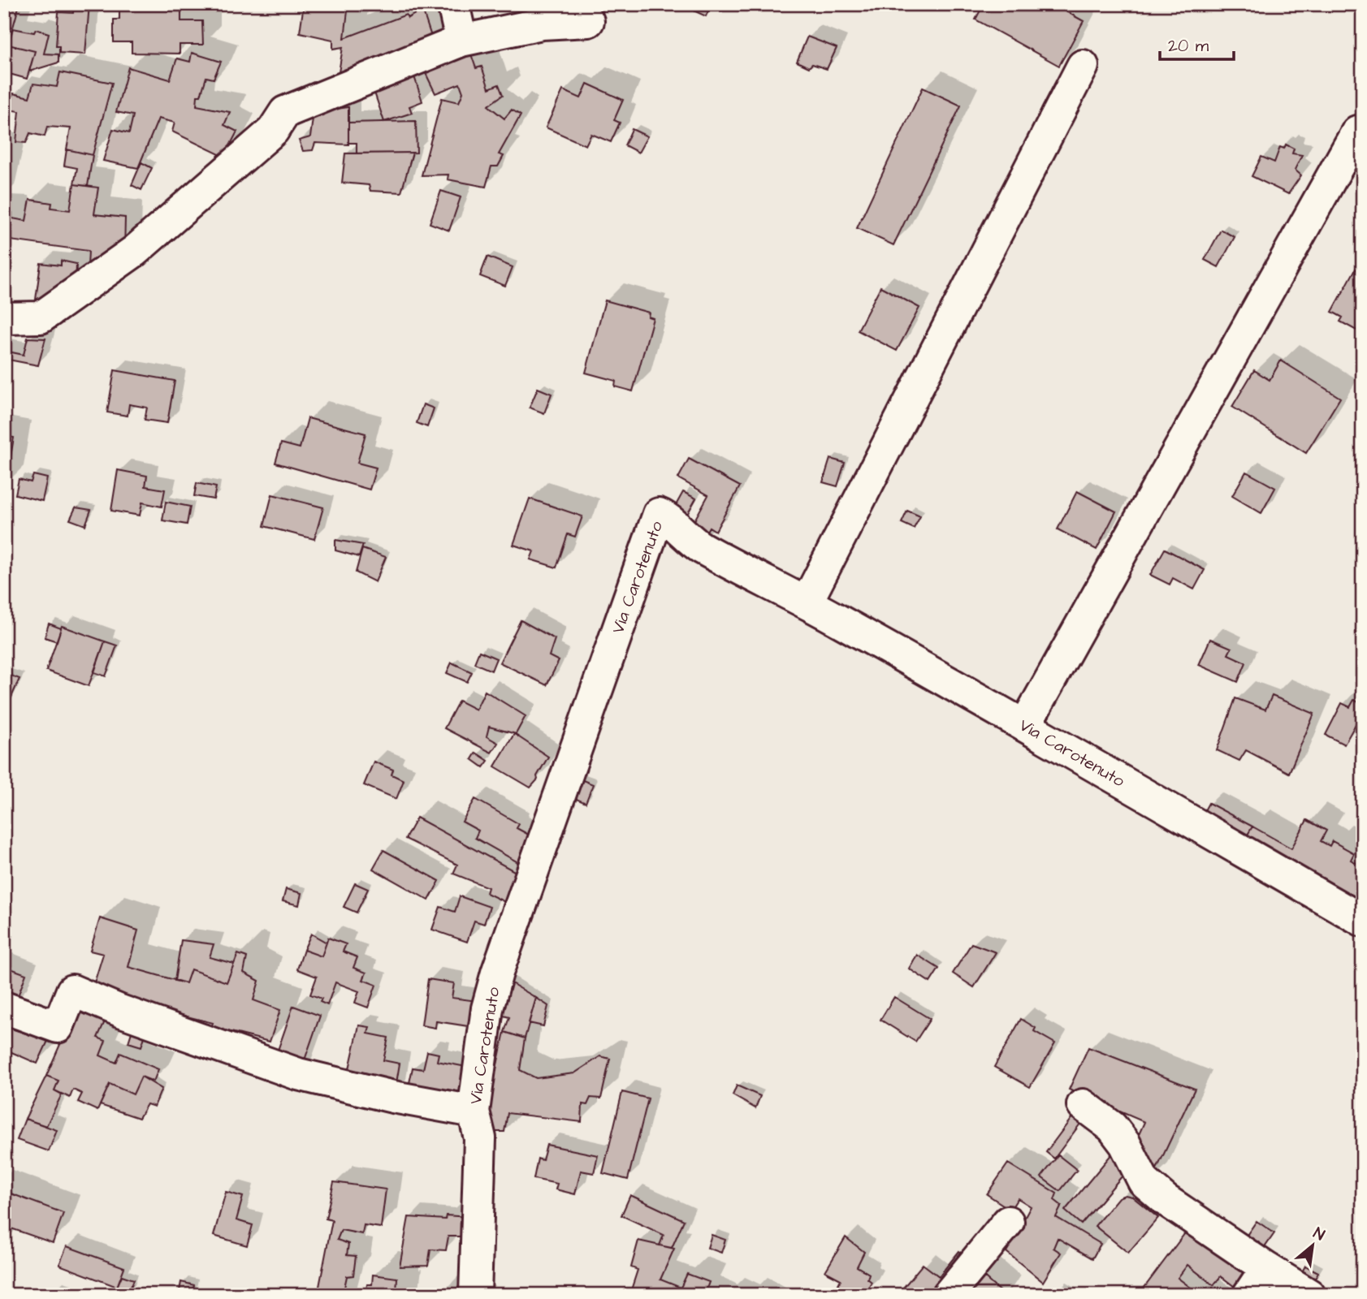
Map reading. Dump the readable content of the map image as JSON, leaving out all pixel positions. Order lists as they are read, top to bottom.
{
  "streets": {
    "street": ["Via Carotenuto"]
  },
  "scale_bar": "20 m",
  "north": "top right"
}
